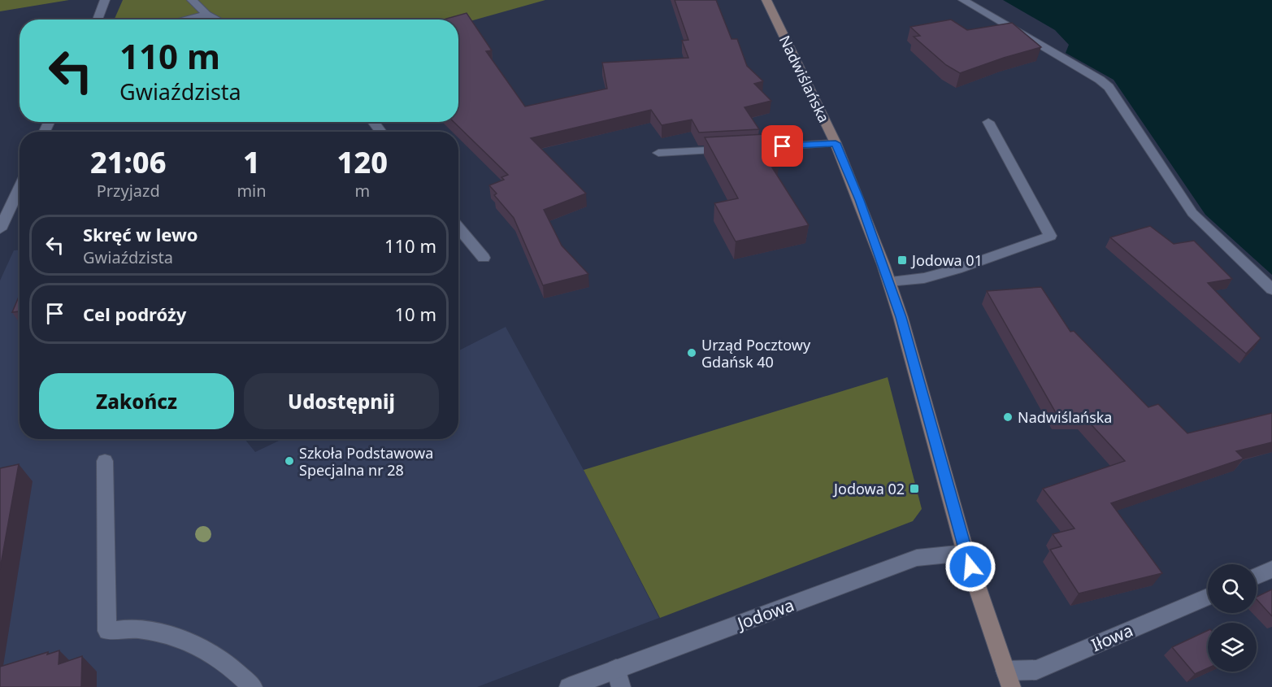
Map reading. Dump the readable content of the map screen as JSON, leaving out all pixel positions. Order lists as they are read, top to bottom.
{
  "streets": {
    "street": ["Nadwiślańska", "Jodowa", "Iłowa"]
  },
  "crossings": [
    ["Nadwiślańska", "Jodowa"],
    ["Nadwiślańska", "Iłowa"]
  ],
  "places": {
    "transit": ["Jodowa 01", "Jodowa 02"],
    "other": ["Urząd Pocztowy Gdańsk 40", "Nadwiślańska", "Szkoła Podstawowa Specjalna nr 28"]
  },
  "page": {
    "turn": ["110 m", "Gwiaździsta"],
    "eta": [
      "21:06",
      "Przyjazd",
      "1",
      "min",
      "120",
      "m"
    ],
    "list": [
      {
        "name": "Skręć w lewo",
        "note": "Gwiaździsta",
        "value": "110 m"
      },
      {
        "name": "Cel podróży",
        "value": "10 m"
      }
    ],
    "buttons": ["Zakończ", "Udostępnij"]
  }
}
